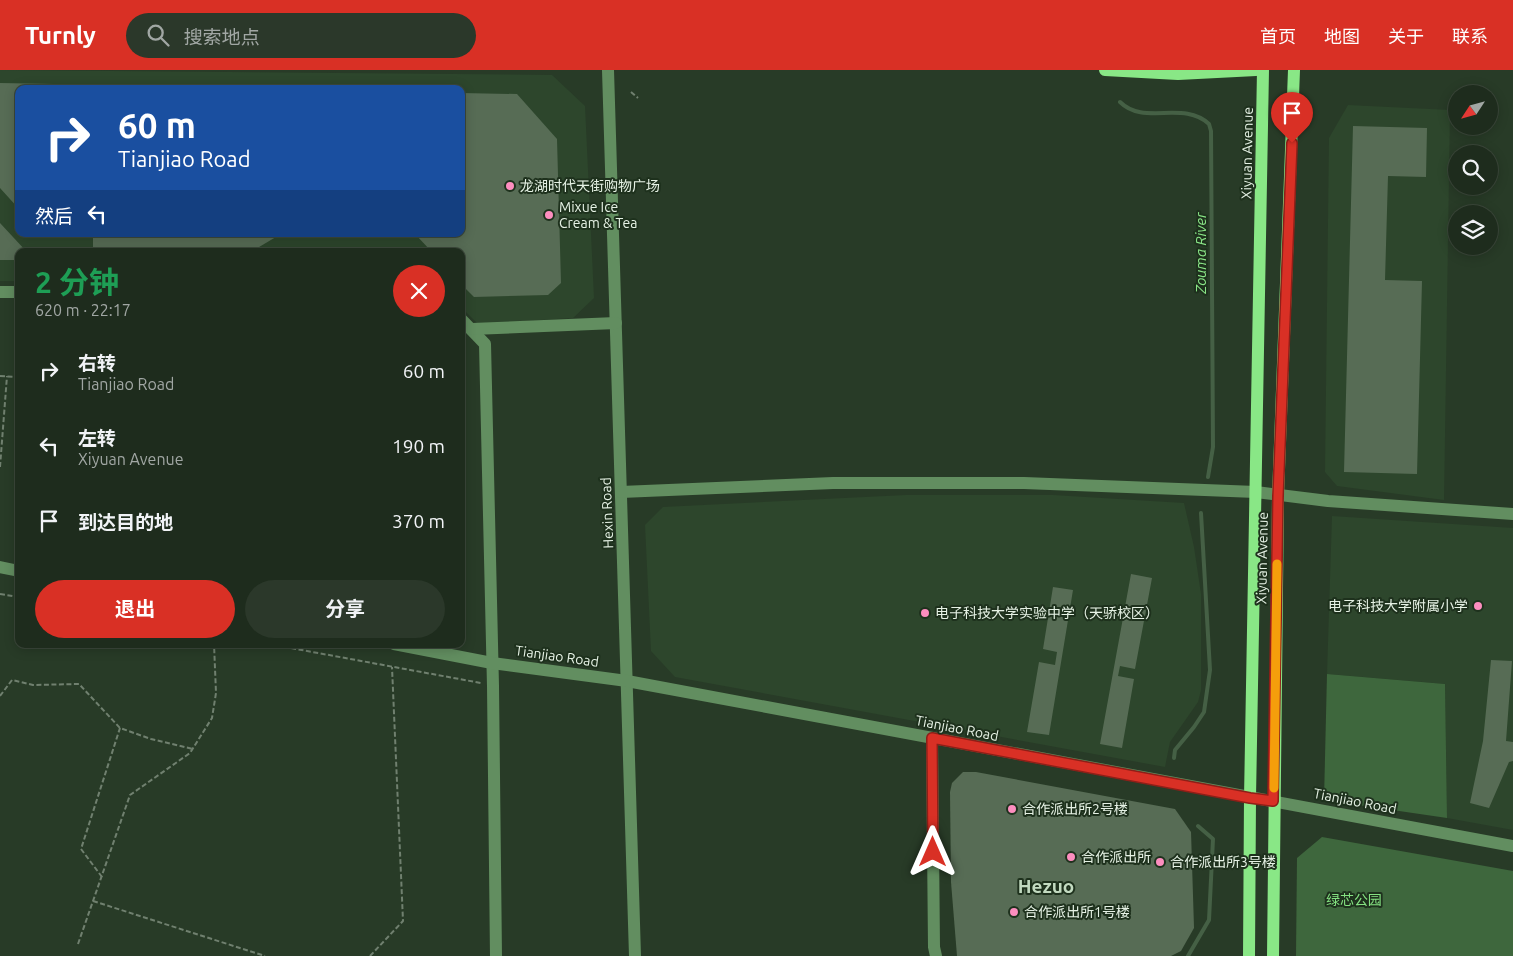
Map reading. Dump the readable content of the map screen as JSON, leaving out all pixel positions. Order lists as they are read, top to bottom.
{
  "streets": {
    "main road": ["Xiyuan Avenue"],
    "street": ["Hexin Road", "Tianjiao Road"]
  },
  "crossings": [
    ["Xiyuan Avenue", "Tianjiao Road"],
    ["Hexin Road", "Tianjiao Road"]
  ],
  "districts": ["Hezuo"],
  "water": ["Zouma River"],
  "parks": ["绿芯公园"],
  "places": [
    "龙湖时代天街购物广场",
    "Mixue Ice Cream & Tea",
    "电子科技大学附属小学",
    "电子科技大学实验中学（天骄校区）",
    "合作派出所2号楼",
    "合作派出所",
    "合作派出所3号楼",
    "合作派出所1号楼"
  ],
  "north": "bottom left",
  "page": {
    "header": "Turnly",
    "search": "搜索地点",
    "nav": [
      "首页",
      "地图",
      "关于",
      "联系"
    ],
    "turn": ["60 m", "Tianjiao Road"],
    "then": "然后",
    "heading": ["2 分钟", "620 m · 22:17"],
    "list": [
      {
        "name": "右转",
        "note": "Tianjiao Road",
        "value": "60 m"
      },
      {
        "name": "左转",
        "note": "Xiyuan Avenue",
        "value": "190 m"
      },
      {
        "name": "到达目的地",
        "value": "370 m"
      }
    ],
    "buttons": ["退出", "分享"]
  }
}
